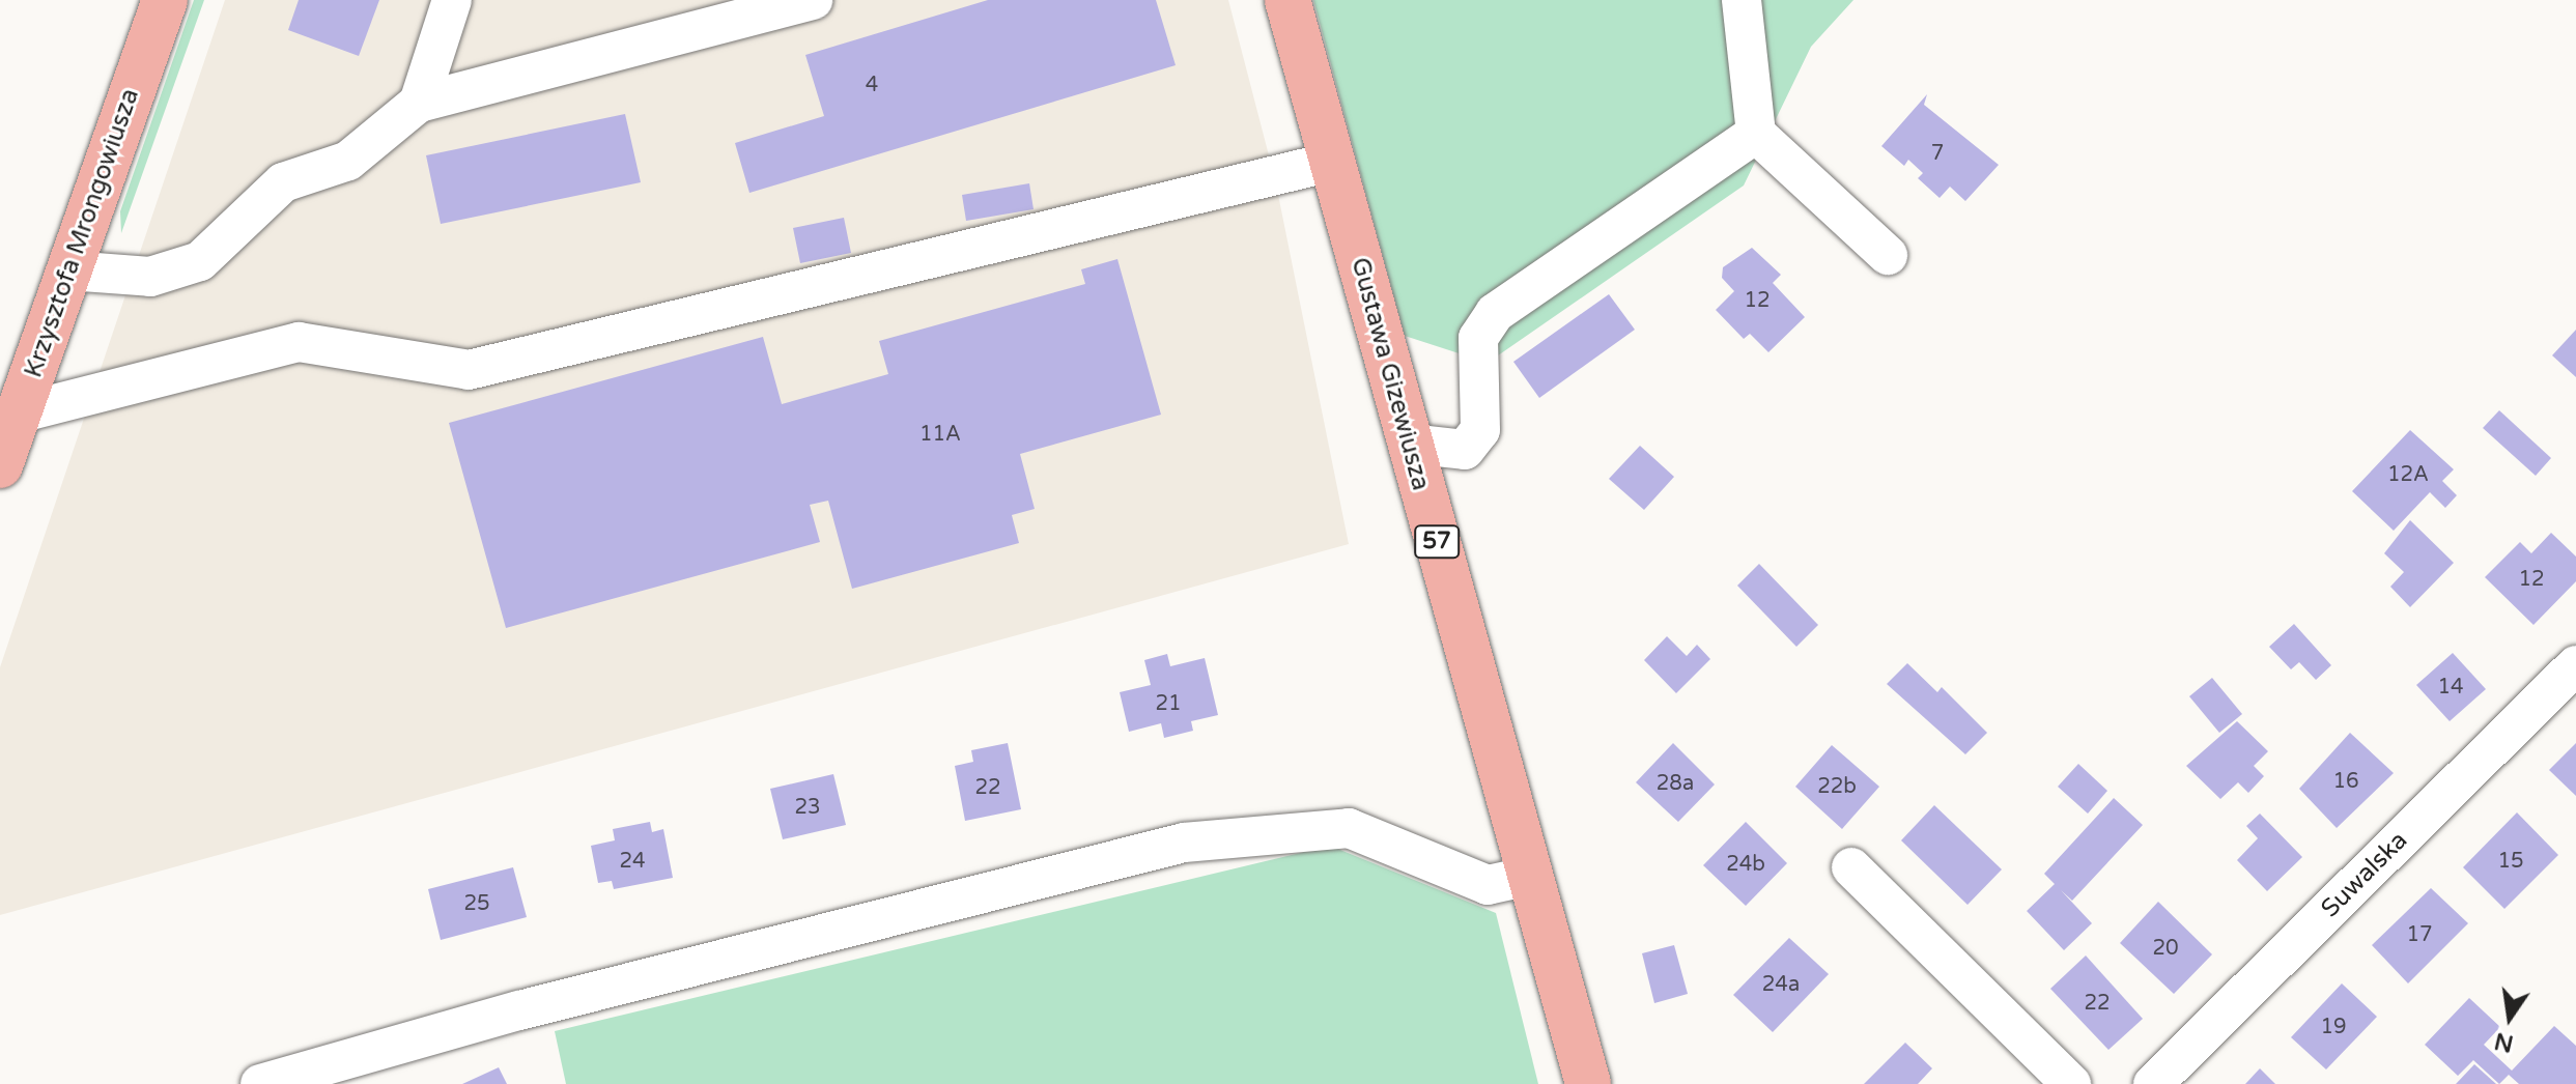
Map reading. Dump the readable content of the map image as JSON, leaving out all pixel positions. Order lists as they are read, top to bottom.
{
  "streets": {
    "main road": ["Krzysztofa Mrongowiusza", "Gustawa Gizewiusza", "57"],
    "street": ["Suwalska"]
  },
  "house_numbers": [
    "4",
    "7",
    "12",
    "11A",
    "12A",
    "12",
    "14",
    "21",
    "16",
    "28a",
    "22b",
    "22",
    "23",
    "24",
    "15",
    "24b",
    "25",
    "17",
    "20",
    "24a",
    "22",
    "19"
  ],
  "north": "bottom"
}
